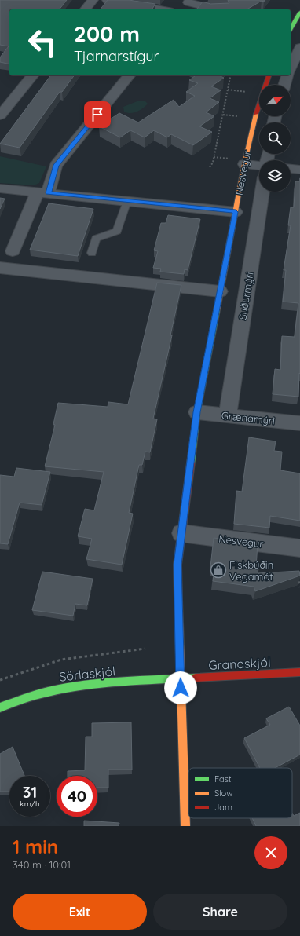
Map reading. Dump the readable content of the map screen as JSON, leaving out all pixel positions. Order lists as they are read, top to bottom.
{
  "streets": {
    "street": [
      "Nesvegur",
      "Suðurmýri",
      "Grænamýri",
      "Granaskjól",
      "Sörlaskjól"
    ]
  },
  "crossings": [
    ["Nesvegur", "Grænamýri"],
    ["Nesvegur", "Granaskjól"],
    ["Nesvegur", "Sörlaskjól"],
    ["Suðurmýri", "Grænamýri"],
    ["Granaskjól", "Sörlaskjól"]
  ],
  "places": {
    "shop": ["Fiskbúðin Vegamót"]
  },
  "legend": ["Fast", "Slow", "Jam"],
  "north": "top right",
  "page": {
    "turn": ["200 m", "Tjarnarstígur"],
    "speed": "31 km/h",
    "limit": "40",
    "heading": ["1 min", "340 m · 10:01"],
    "buttons": ["Exit", "Share"]
  }
}
